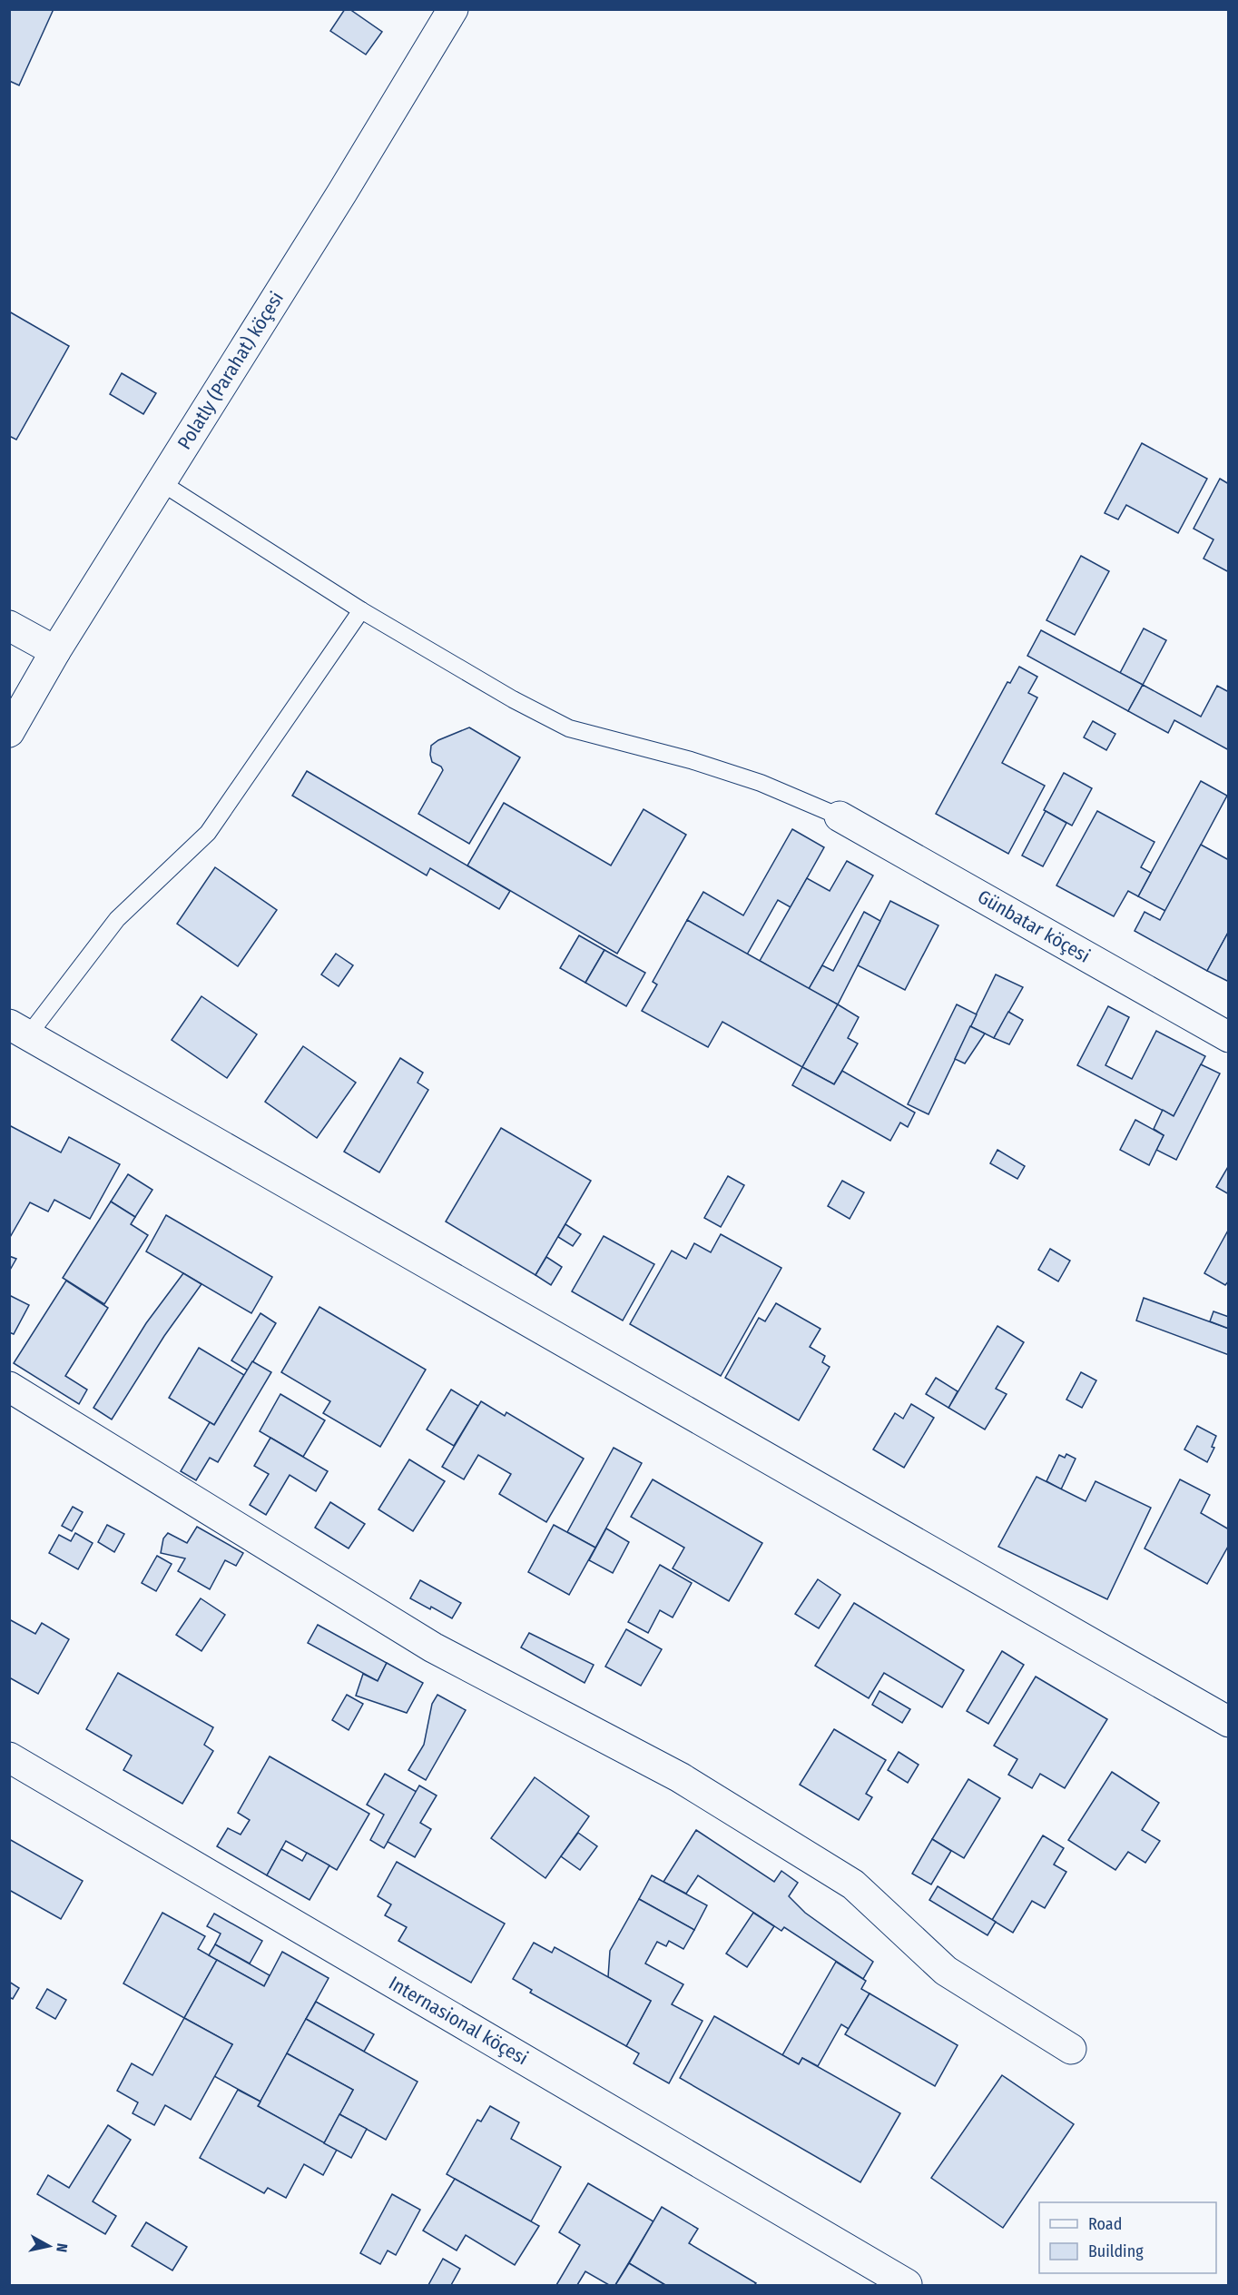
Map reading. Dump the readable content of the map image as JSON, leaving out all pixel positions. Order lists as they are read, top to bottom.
{
  "streets": {
    "street": ["Polatly (Parahat) köçesi", "Günbatar köçesi", "Internasional köçesi"]
  },
  "legend": ["Road", "Building"],
  "north": "right"
}
